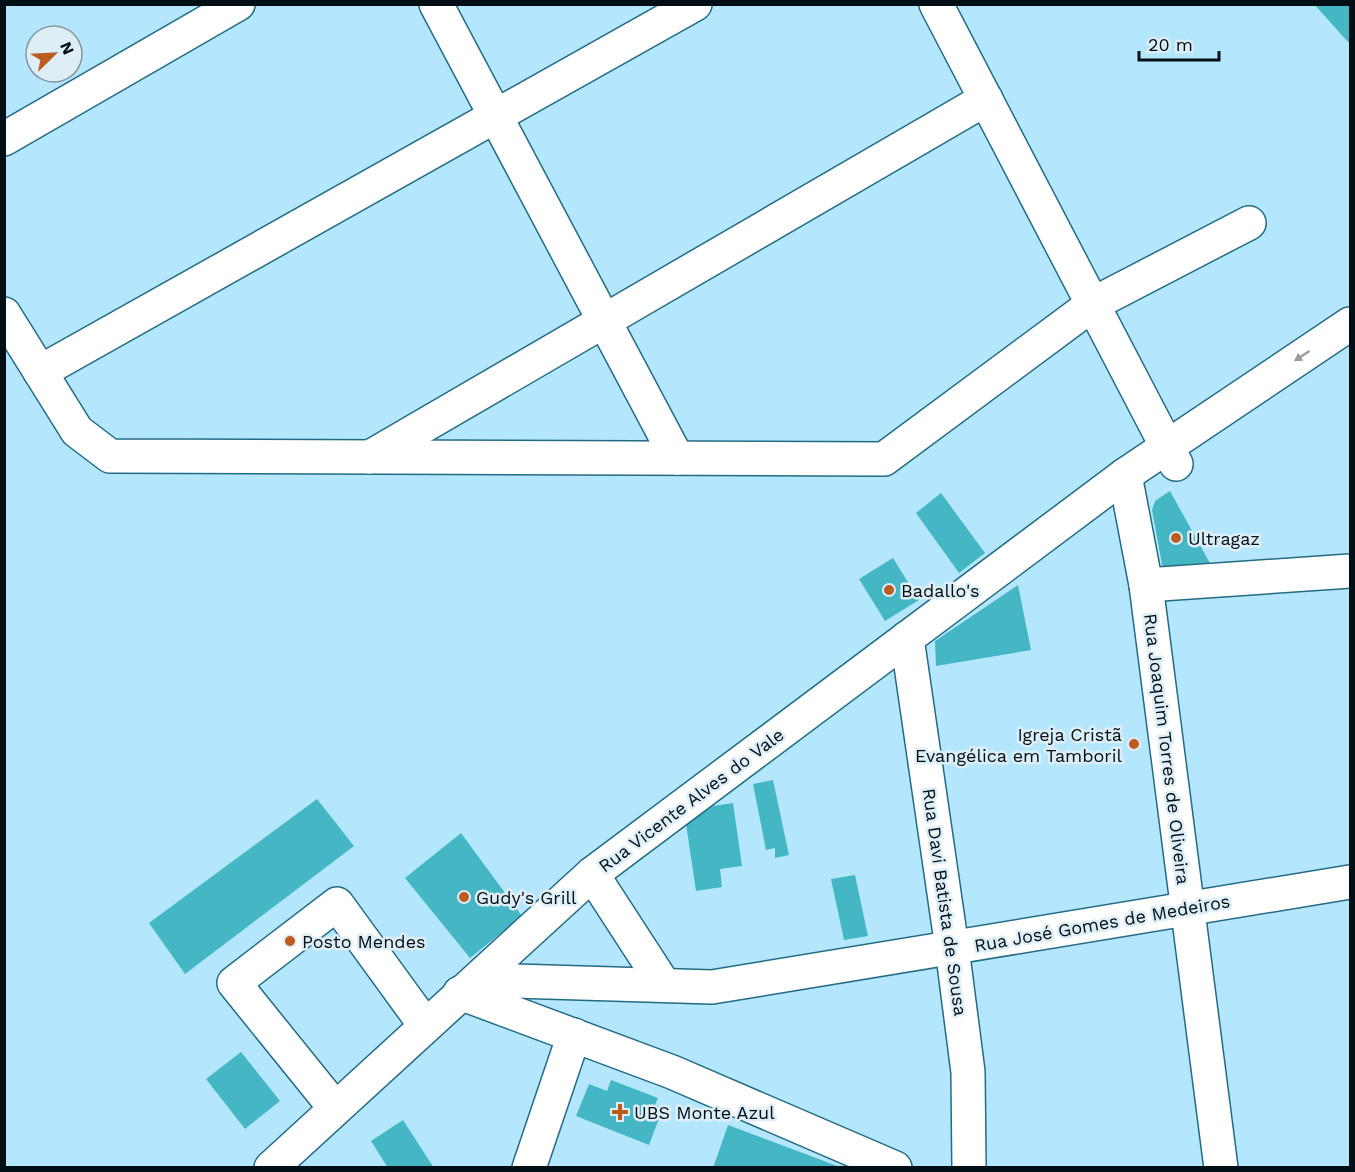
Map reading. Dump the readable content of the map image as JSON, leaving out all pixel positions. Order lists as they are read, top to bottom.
{
  "streets": {
    "street": [
      "Rua Joaquim Torres de Oliveira",
      "Rua Vicente Alves do Vale",
      "Rua Davi Batista de Sousa",
      "Rua José Gomes de Medeiros"
    ]
  },
  "crossings": [
    ["Rua Joaquim Torres de Oliveira", "Rua Vicente Alves do Vale"],
    ["Rua Joaquim Torres de Oliveira", "Rua José Gomes de Medeiros"],
    ["Rua Vicente Alves do Vale", "Rua Davi Batista de Sousa"],
    ["Rua Vicente Alves do Vale", "Rua José Gomes de Medeiros"],
    ["Rua Davi Batista de Sousa", "Rua José Gomes de Medeiros"]
  ],
  "places": {
    "other": [
      "Ultragaz",
      "Badallo's",
      "Igreja Cristã Evangélica em Tamboril",
      "Gudy's Grill",
      "Posto Mendes"
    ],
    "health": ["UBS Monte Azul"]
  },
  "scale_bar": "20 m",
  "north": "top right"
}
